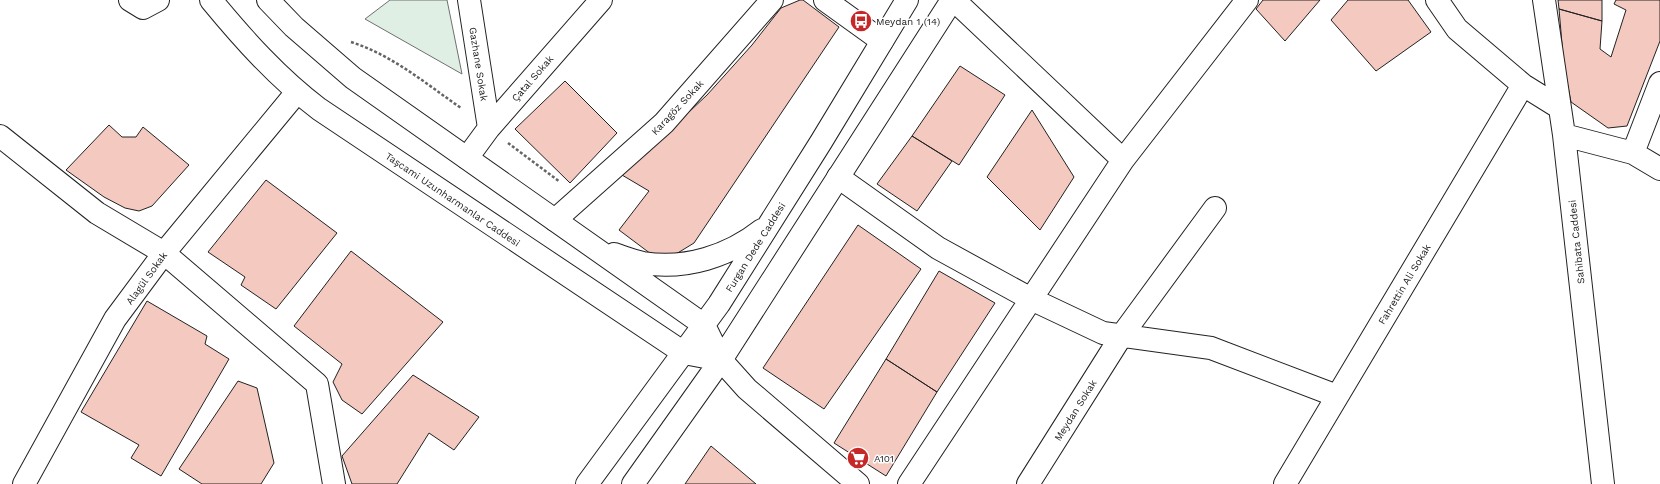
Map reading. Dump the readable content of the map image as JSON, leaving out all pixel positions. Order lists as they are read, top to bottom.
{
  "streets": {
    "street": [
      "Gazhane Sokak",
      "Çatal Sokak",
      "Karagöz Sokak",
      "Taşcami Uzunharmanlar Caddesi",
      "Sahibata Caddesi",
      "Furgan Dede Caddesi",
      "Alagül Sokak",
      "Fahrettin Ali Sokak",
      "Meydan Sokak"
    ]
  },
  "crossings": [
    ["Gazhane Sokak", "Çatal Sokak"],
    ["Taşcami Uzunharmanlar Caddesi", "Furgan Dede Caddesi"],
    ["Taşcami Uzunharmanlar Caddesi", "Alagül Sokak"]
  ],
  "places": {
    "bus stop": ["Meydan 1 (14)"],
    "supermarket": ["A101"]
  }
}
